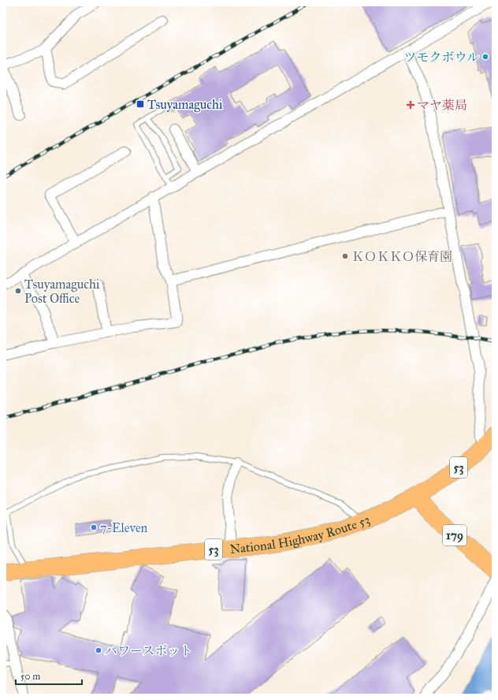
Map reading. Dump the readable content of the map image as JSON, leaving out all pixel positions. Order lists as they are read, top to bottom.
{
  "streets": {
    "highway": ["53", "National Highway Route 53", "179"]
  },
  "crossings": [
    ["National Highway Route 53", "179"]
  ],
  "places": {
    "other": [
      "ツモクボウル",
      "ＫＯＫＫＯ保育園",
      "Tsuyamaguchi Post Office",
      "7-Eleven",
      "パワースポット"
    ],
    "transit": ["Tsuyamaguchi"],
    "health": ["マヤ薬局"]
  },
  "scale_bar": "50 m"
}
